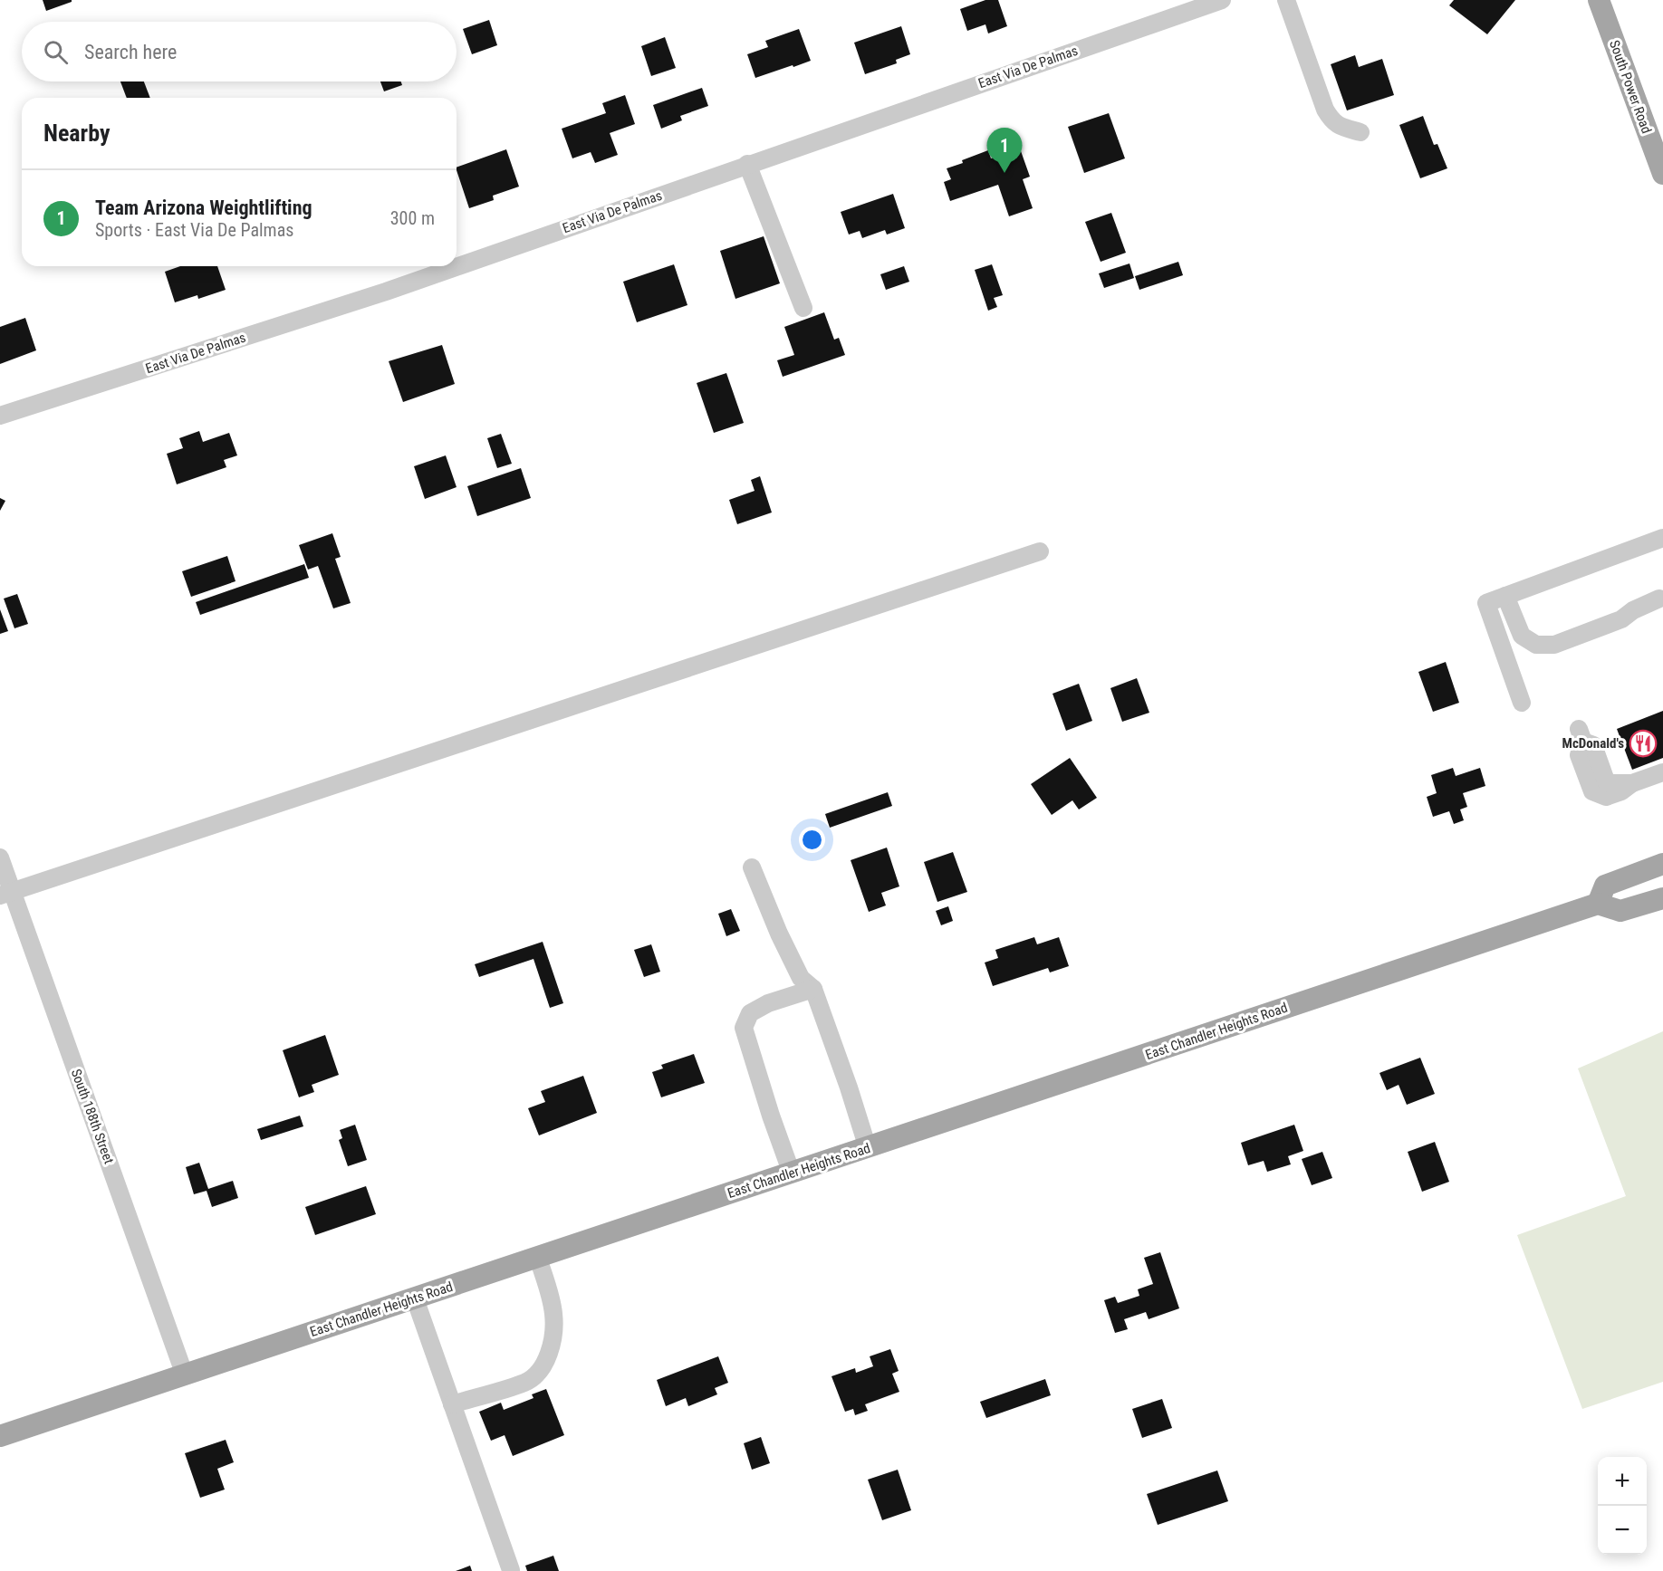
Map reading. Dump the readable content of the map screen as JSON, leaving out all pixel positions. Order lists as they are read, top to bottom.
{
  "streets": {
    "main road": ["South Power Road", "East Chandler Heights Road"],
    "street": ["East Via De Palmas", "South 188th Street"]
  },
  "crossings": [
    ["East Chandler Heights Road", "South 188th Street"]
  ],
  "places": {
    "restaurant": ["McDonald's"]
  },
  "page": {
    "search": "Search here",
    "heading": "Nearby",
    "pins": "1",
    "list": [
      {
        "mark": "1",
        "name": "Team Arizona Weightlifting",
        "note": "Sports · East Via De Palmas",
        "value": "300 m"
      }
    ],
    "map_buttons": ["+", "−"]
  }
}
